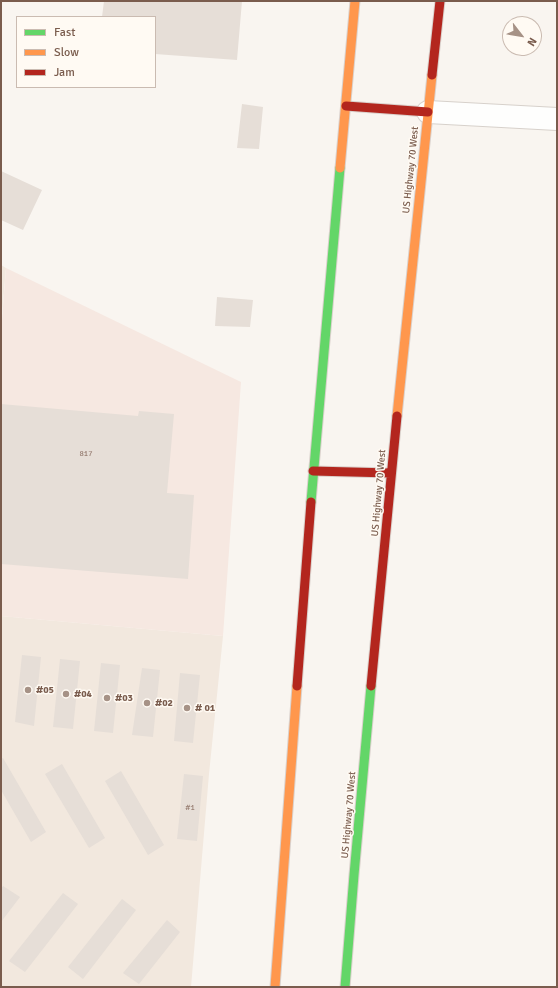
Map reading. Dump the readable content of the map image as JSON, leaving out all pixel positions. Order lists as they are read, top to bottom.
{
  "streets": {
    "highway": ["US Highway 70 West"]
  },
  "places": [
    "#05",
    "#04",
    "#03",
    "#02",
    "# 01"
  ],
  "house_numbers": ["817", "#1"],
  "legend": ["Fast", "Slow", "Jam"],
  "north": "bottom right"
}
